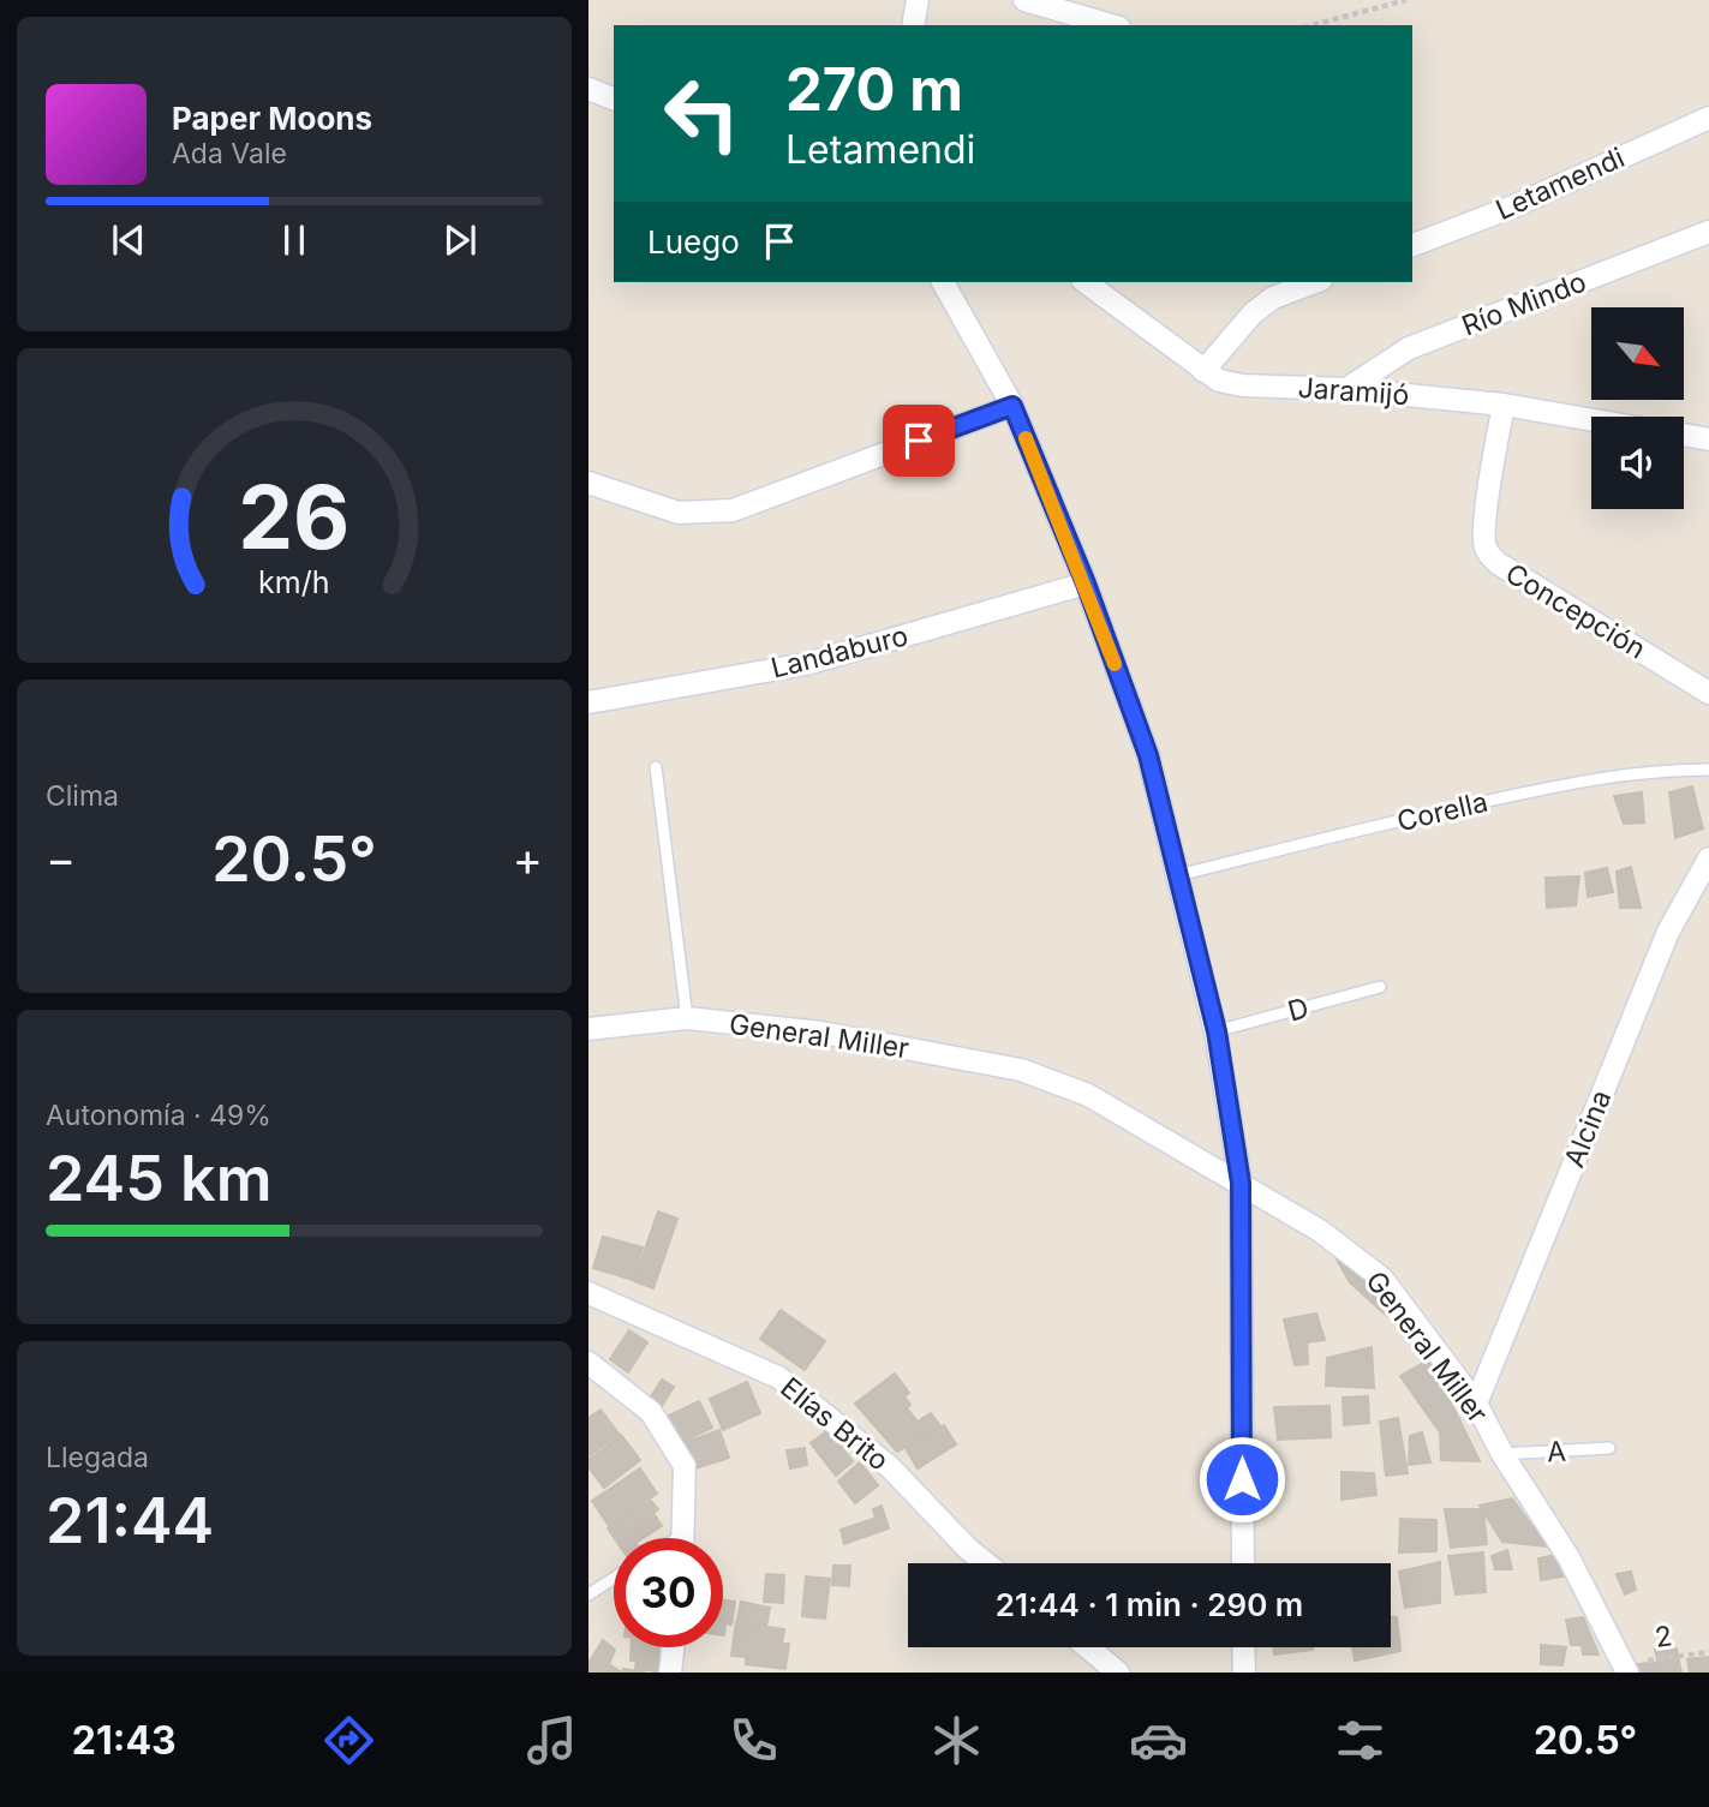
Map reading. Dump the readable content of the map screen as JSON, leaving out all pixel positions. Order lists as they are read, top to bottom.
{
  "streets": {
    "street": [
      "Letamendi",
      "Río Mindo",
      "Jaramijó",
      "Concepción",
      "Landaburo",
      "General Miller",
      "Alcina",
      "Elías Brito"
    ],
    "lane": ["Corella", "D", "A"],
    "path": ["2"]
  },
  "crossings": [
    ["Río Mindo", "Jaramijó"],
    ["Jaramijó", "Concepción"],
    ["General Miller", "Alcina"],
    ["General Miller", "A"],
    ["General Miller", "2"]
  ],
  "north": "bottom right",
  "page": {
    "turn": ["270 m", "Letamendi"],
    "song": ["Paper Moons", "Ada Vale"],
    "then": "Luego",
    "tile": [
      "Clima",
      ["Autonomía · 49%", "245 km"],
      ["Llegada", "21:44"]
    ],
    "heat": ["−", "20.5°", "+"],
    "limit": "30",
    "trip": "21:44 · 1 min · 290 m",
    "tabs": ["21:43", "20.5°"],
    "gauge": ["26", "km/h"]
  }
}
